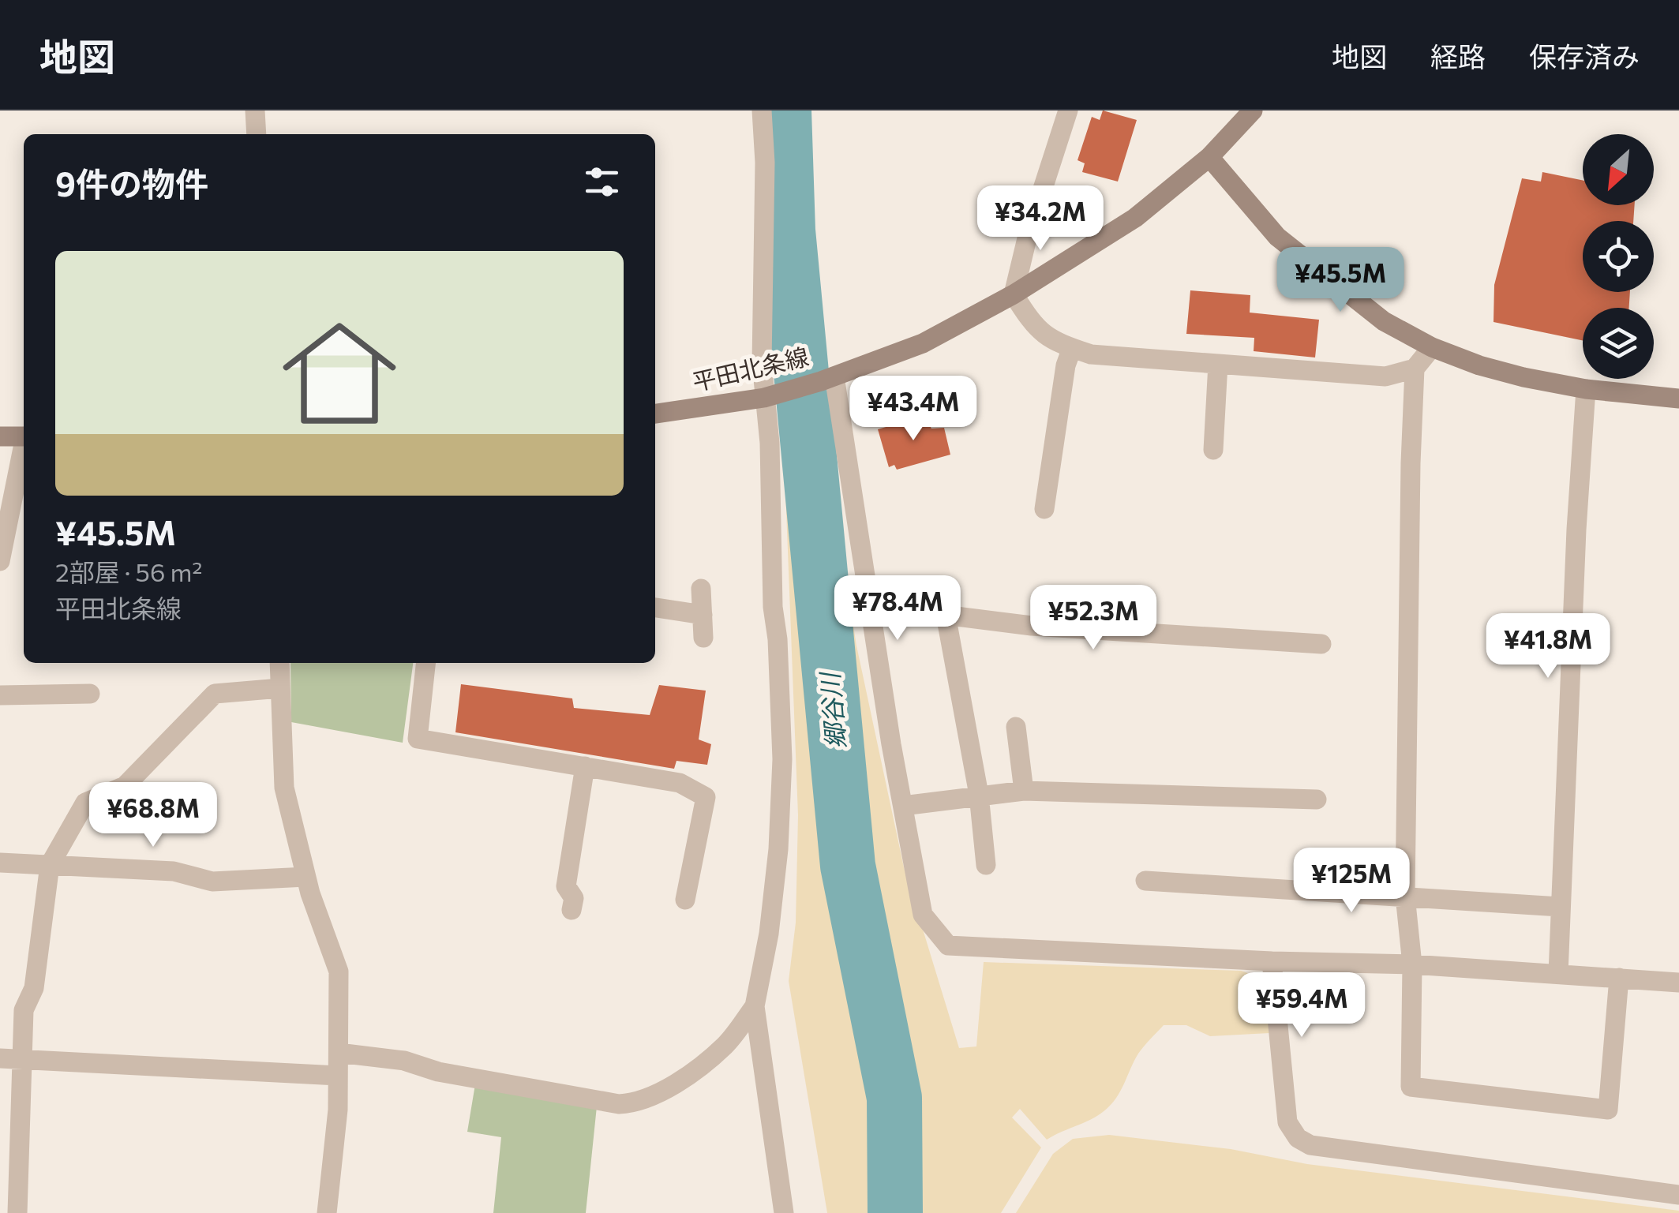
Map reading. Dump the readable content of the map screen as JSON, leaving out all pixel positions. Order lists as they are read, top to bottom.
{
  "streets": {
    "main road": ["平田北条線"]
  },
  "water": ["郷谷川"],
  "north": "bottom left",
  "page": {
    "header": "地図",
    "nav": ["地図", "経路", "保存済み"],
    "heading": "9件の物件",
    "price": [
      "¥34.2M",
      "¥45.5M",
      "¥43.4M",
      "¥78.4M",
      "¥52.3M",
      "¥41.8M",
      "¥68.8M",
      "¥125M",
      "¥59.4M"
    ],
    "list": [
      {
        "name": "¥45.5M",
        "note": "2部屋 · 56 m² · 平田北条線"
      }
    ]
  }
}
